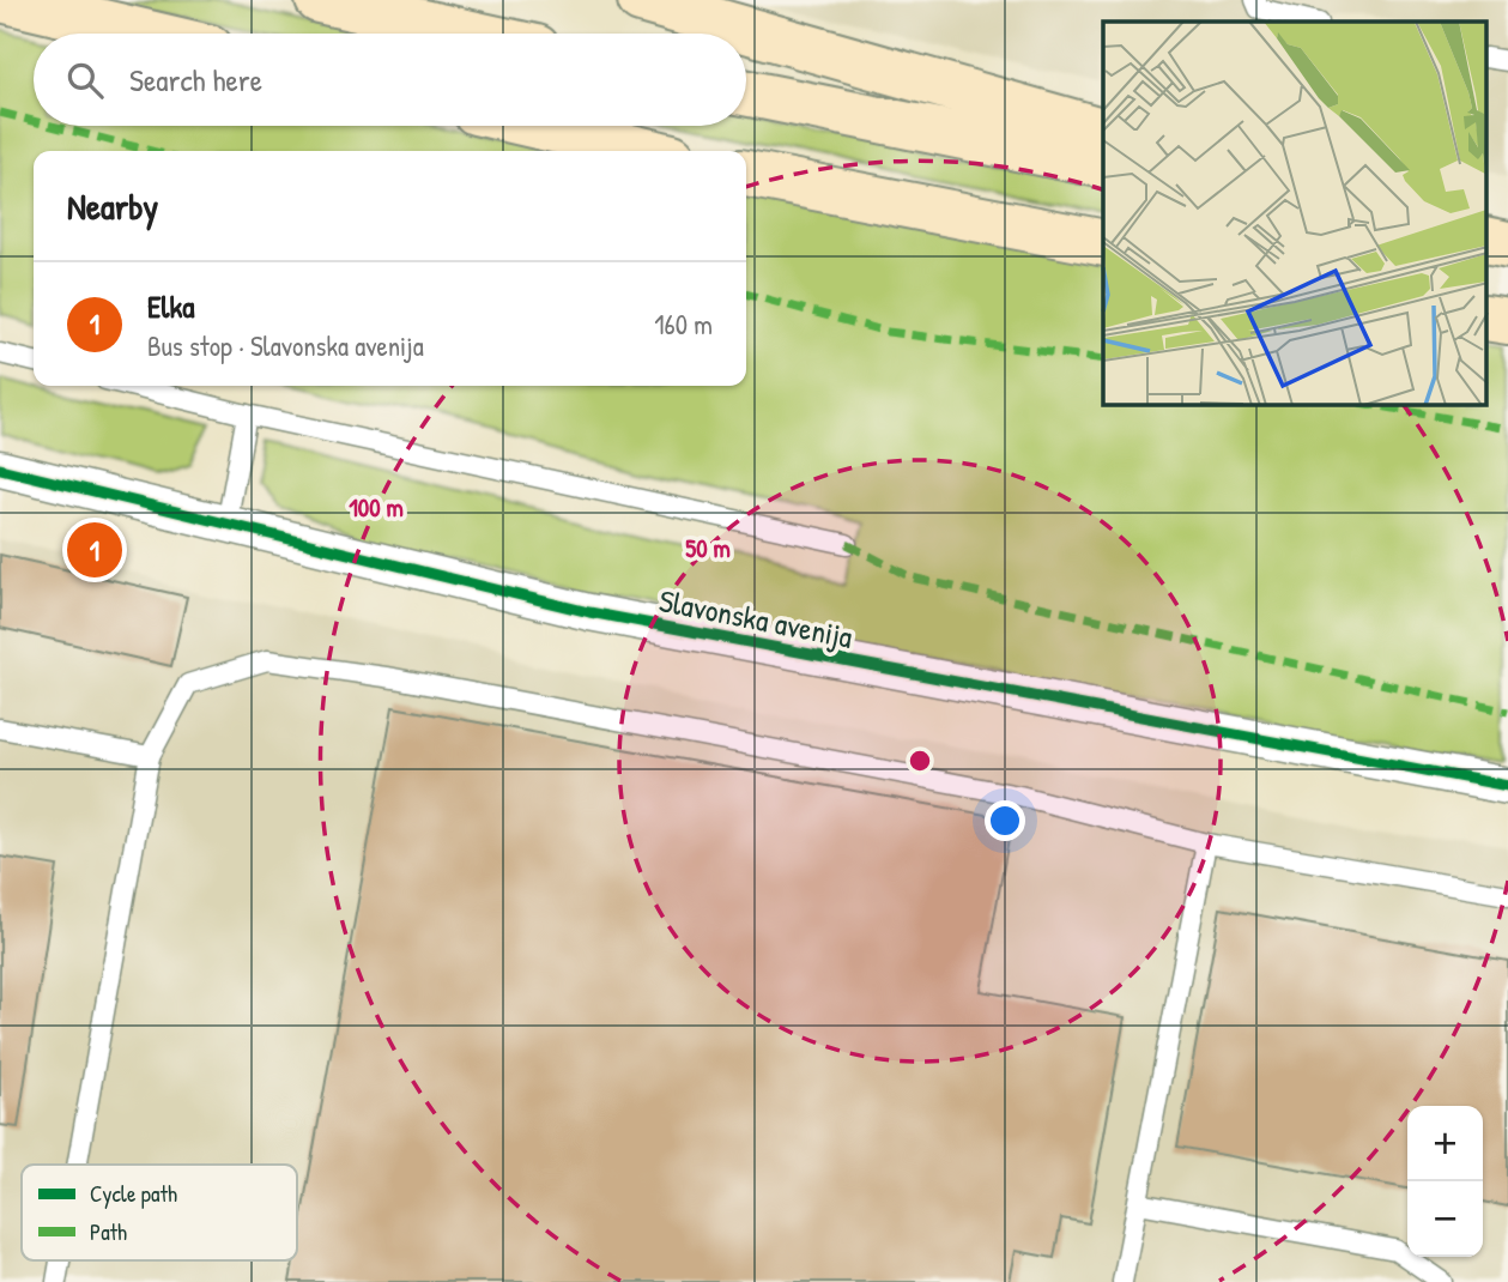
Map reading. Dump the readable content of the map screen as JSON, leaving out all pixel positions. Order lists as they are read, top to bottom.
{
  "streets": {
    "street": ["Slavonska avenija"]
  },
  "legend": ["Cycle path", "Path"],
  "page": {
    "search": "Search here",
    "heading": "Nearby",
    "list": [
      {
        "mark": "1",
        "name": "Elka",
        "note": "Bus stop · Slavonska avenija",
        "value": "160 m"
      }
    ],
    "pins": "1",
    "map_buttons": ["+", "−"]
  },
  "rings": ["100 m", "50 m"]
}
